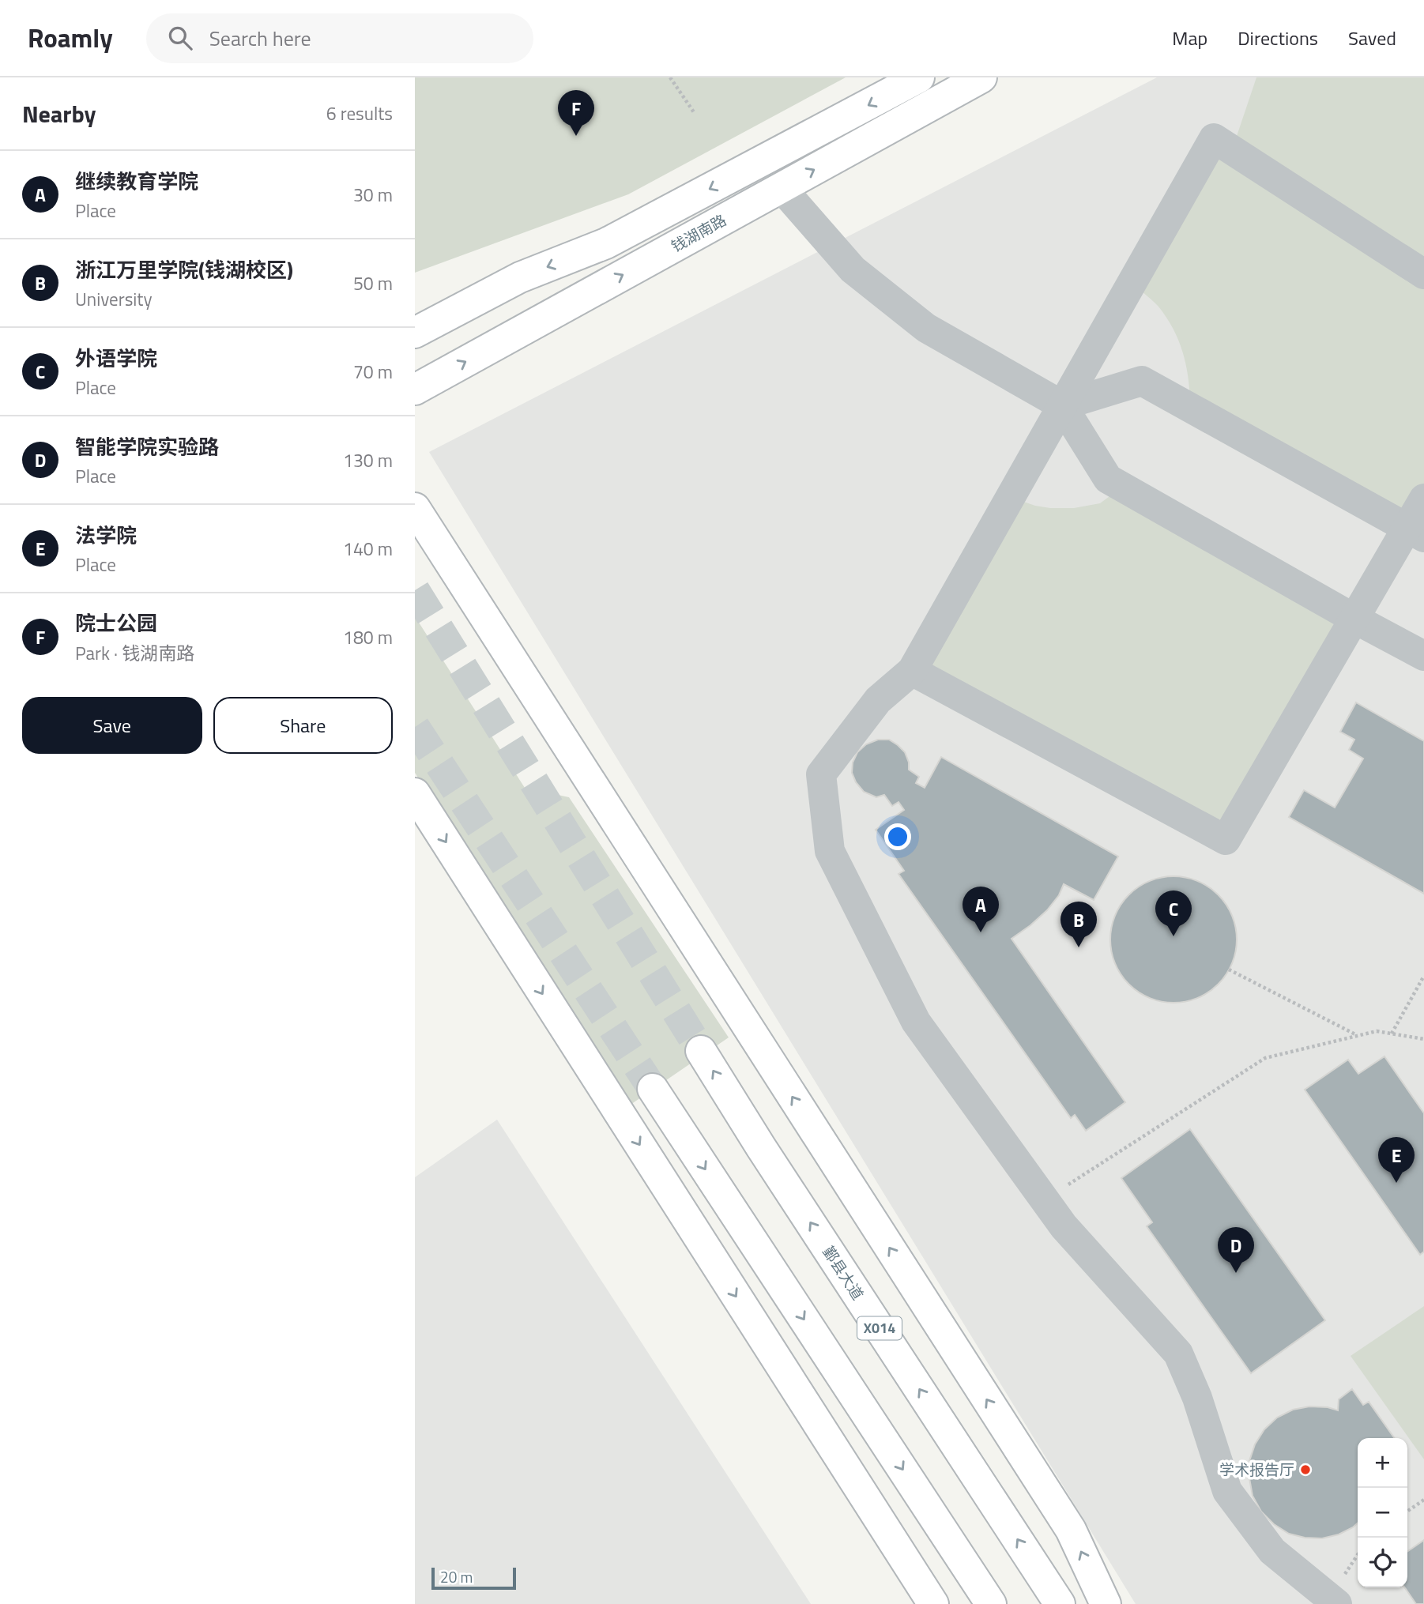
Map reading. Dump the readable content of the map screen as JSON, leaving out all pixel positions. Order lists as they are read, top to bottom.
{
  "streets": {
    "main road": ["钱湖南路", "鄞县大道", "X014"]
  },
  "places": ["学术报告厅"],
  "scale_bar": "20 m",
  "page": {
    "header": "Roamly",
    "search": "Search here",
    "nav": ["Map", "Directions", "Saved"],
    "heading": ["Nearby", "6 results"],
    "pins": [
      "F",
      "A",
      "C",
      "B",
      "E",
      "D"
    ],
    "list": [
      {
        "mark": "A",
        "name": "继续教育学院",
        "note": "Place",
        "value": "30 m"
      },
      {
        "mark": "B",
        "name": "浙江万里学院(钱湖校区)",
        "note": "University",
        "value": "50 m"
      },
      {
        "mark": "C",
        "name": "外语学院",
        "note": "Place",
        "value": "70 m"
      },
      {
        "mark": "D",
        "name": "智能学院实验路",
        "note": "Place",
        "value": "130 m"
      },
      {
        "mark": "E",
        "name": "法学院",
        "note": "Place",
        "value": "140 m"
      },
      {
        "mark": "F",
        "name": "院士公园",
        "note": "Park · 钱湖南路",
        "value": "180 m"
      }
    ],
    "buttons": ["Save", "Share"],
    "map_buttons": ["+", "−"],
    "scale": "20 m"
  }
}
